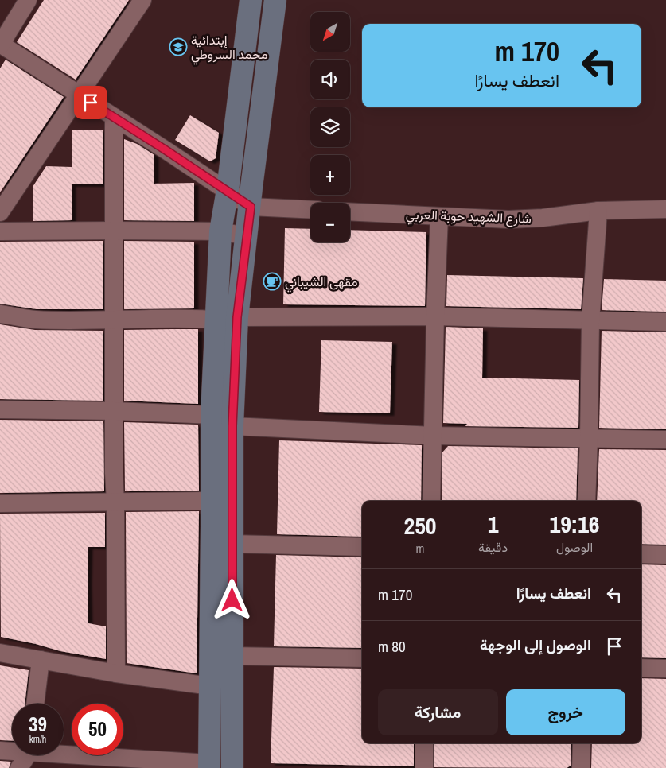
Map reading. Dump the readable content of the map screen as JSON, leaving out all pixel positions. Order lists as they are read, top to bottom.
{
  "streets": {
    "street": ["شارع الشهيد حوبة العربي"]
  },
  "places": {
    "school or university": ["إبتدائية محمد السروطي"],
    "cafe": ["مقهى الشيباني"]
  },
  "north": "bottom left",
  "page": {
    "map_buttons": ["+", "−"],
    "turn": ["170 m", "انعطف يسارًا"],
    "eta": [
      "19:16",
      "الوصول",
      "1",
      "دقيقة",
      "250",
      "m"
    ],
    "list": [
      {
        "name": "انعطف يسارًا",
        "value": "170 m"
      },
      {
        "name": "الوصول إلى الوجهة",
        "value": "80 m"
      }
    ],
    "buttons": ["خروج", "مشاركة"],
    "speed": "39 km/h",
    "limit": "50"
  }
}
